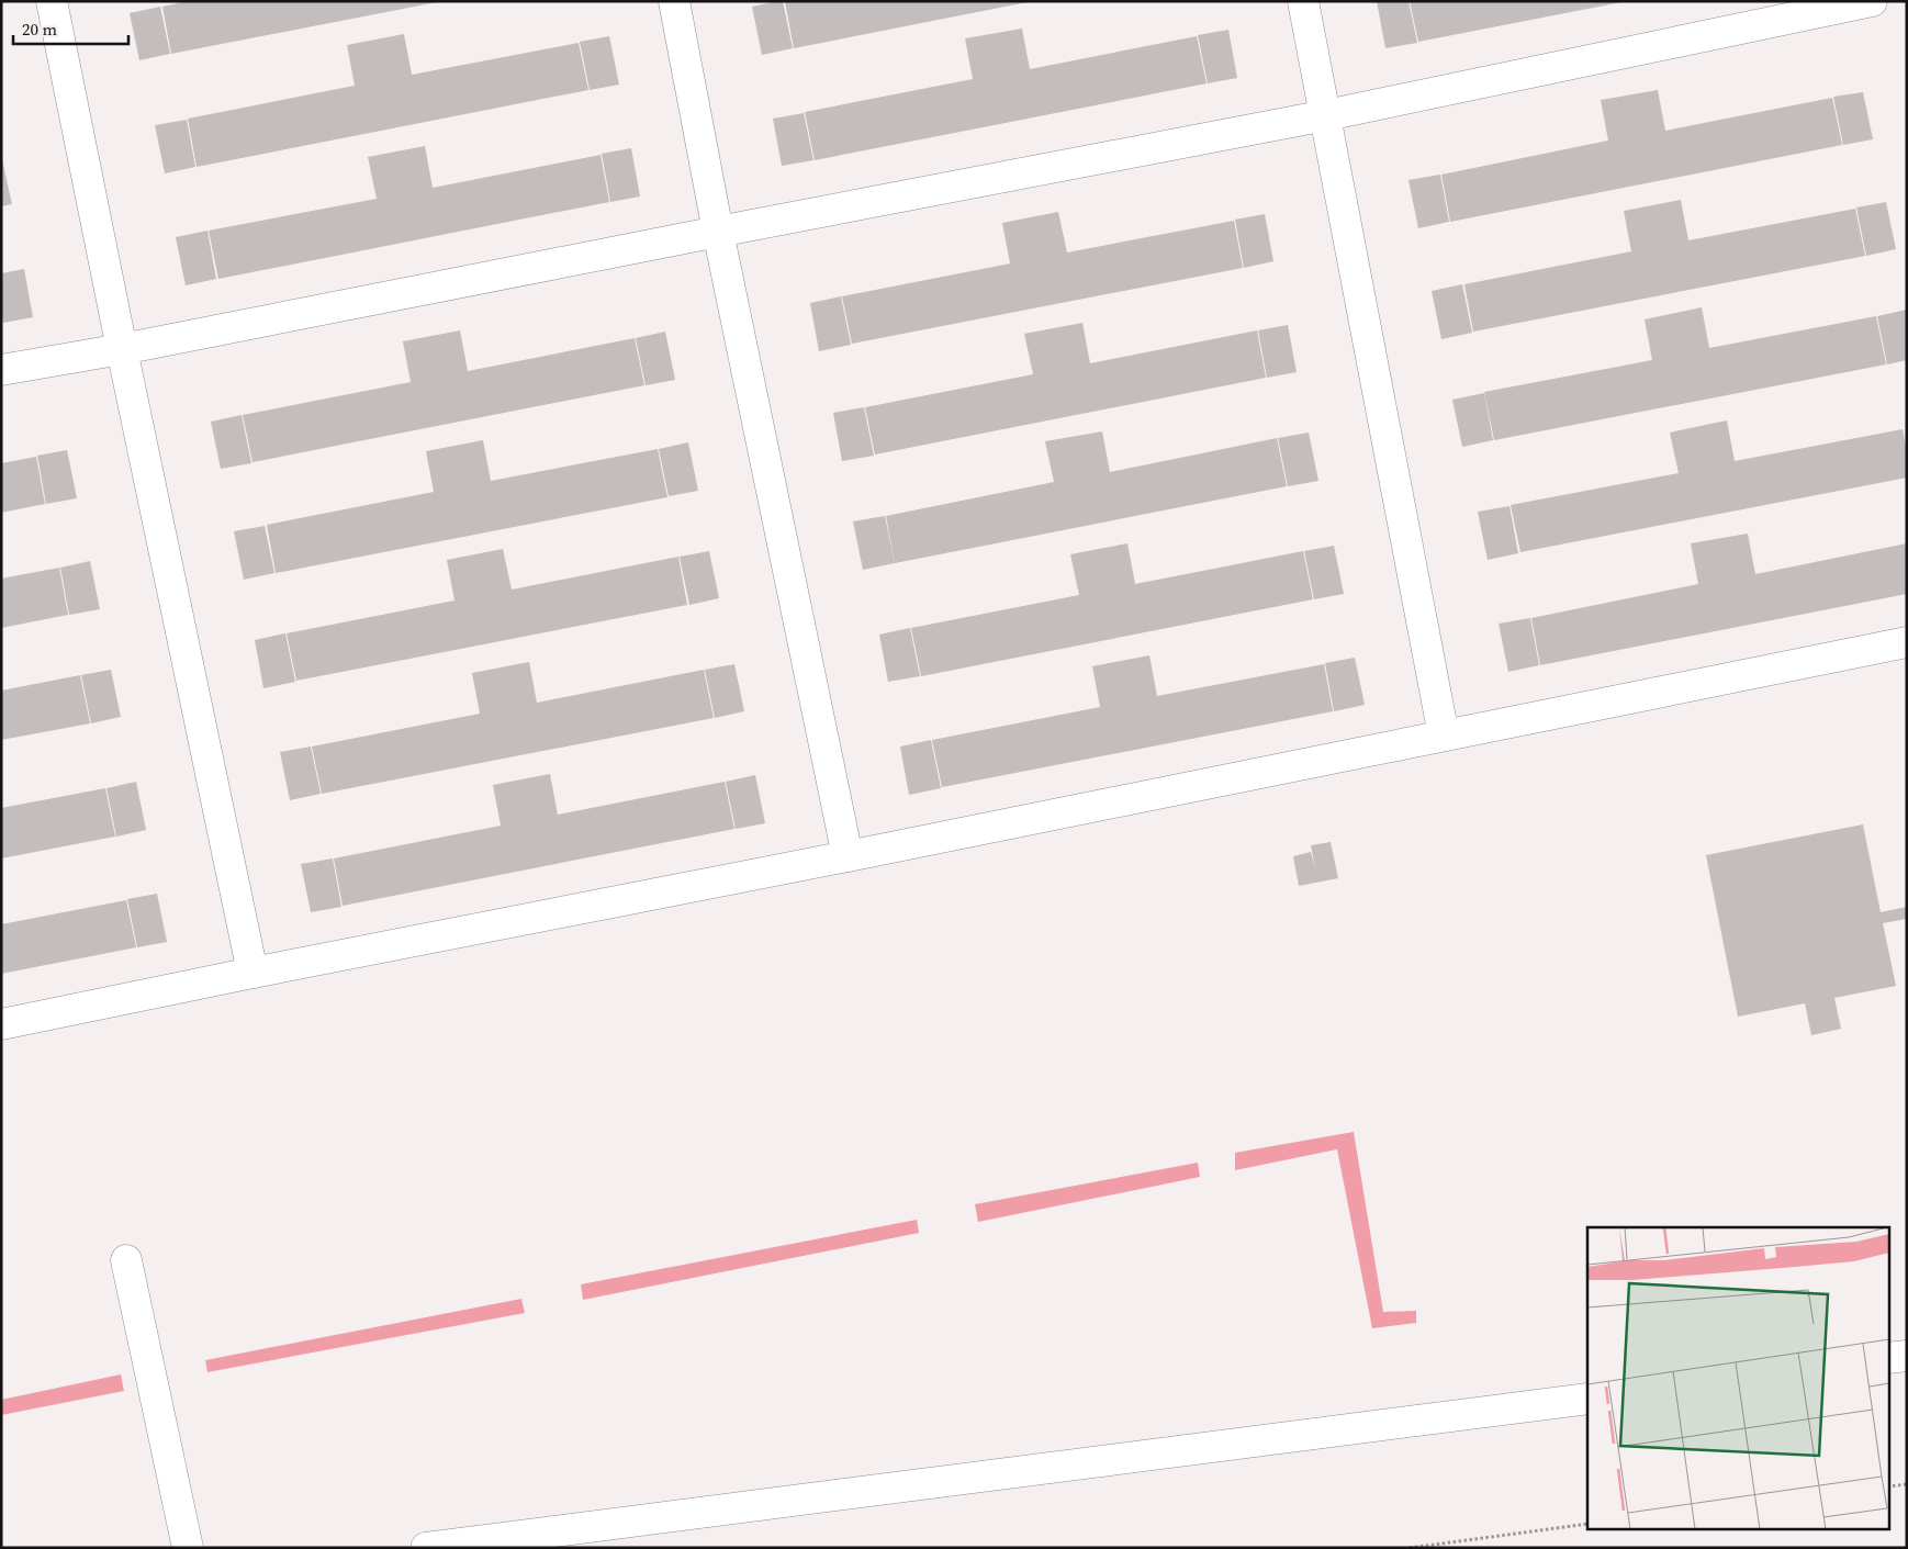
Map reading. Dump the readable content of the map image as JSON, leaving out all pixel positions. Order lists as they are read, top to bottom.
{
  "scale_bar": "20 m"
}
